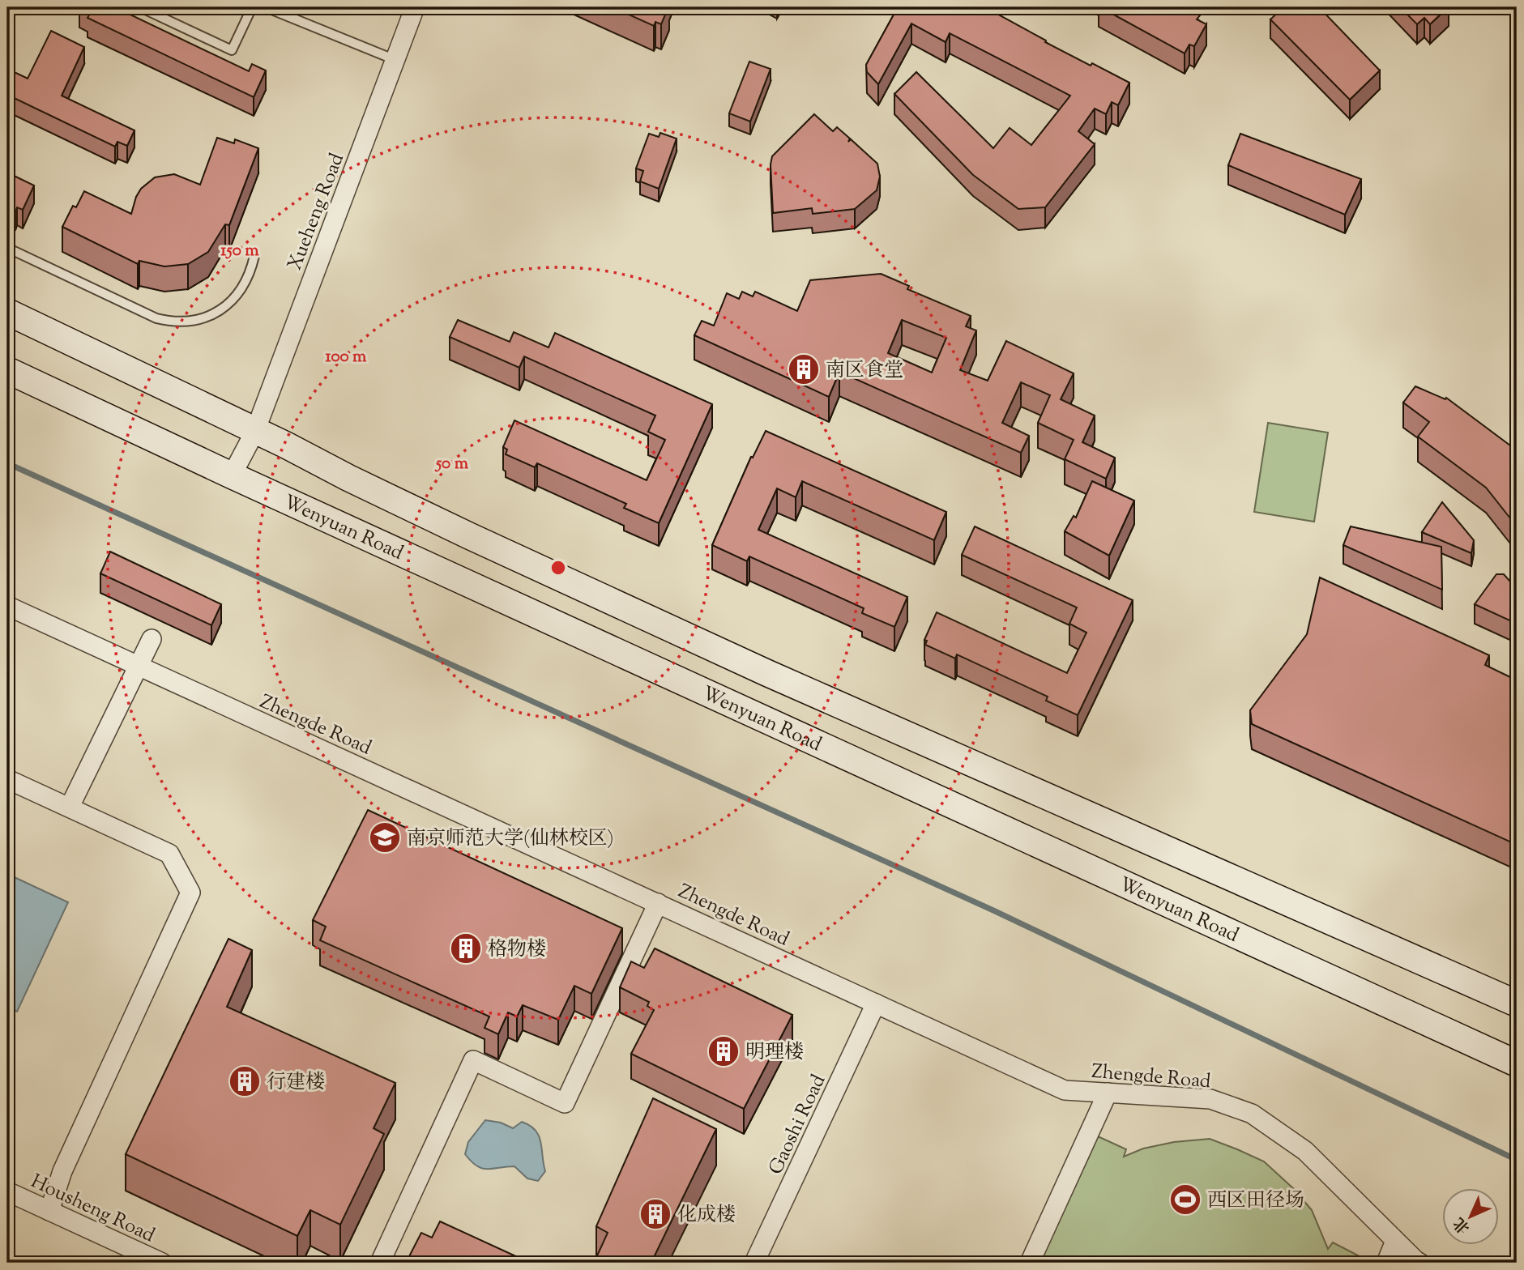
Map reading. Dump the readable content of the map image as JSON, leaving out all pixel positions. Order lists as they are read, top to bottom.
{
  "streets": {
    "main road": ["Wenyuan Road"],
    "street": [
      "Xueheng Road",
      "Zhengde Road",
      "Gaoshi Road",
      "Housheng Road"
    ]
  },
  "crossings": [
    ["Xueheng Road", "Wenyuan Road"],
    ["Zhengde Road", "Gaoshi Road"]
  ],
  "places": {
    "building": [
      "南区食堂",
      "格物楼",
      "明理楼",
      "行建楼",
      "化成楼"
    ],
    "school or university": ["南京师范大学(仙林校区)"],
    "sports": ["西区田径场"]
  },
  "north": "bottom left",
  "rings": ["150 m", "100 m", "50 m"]
}
